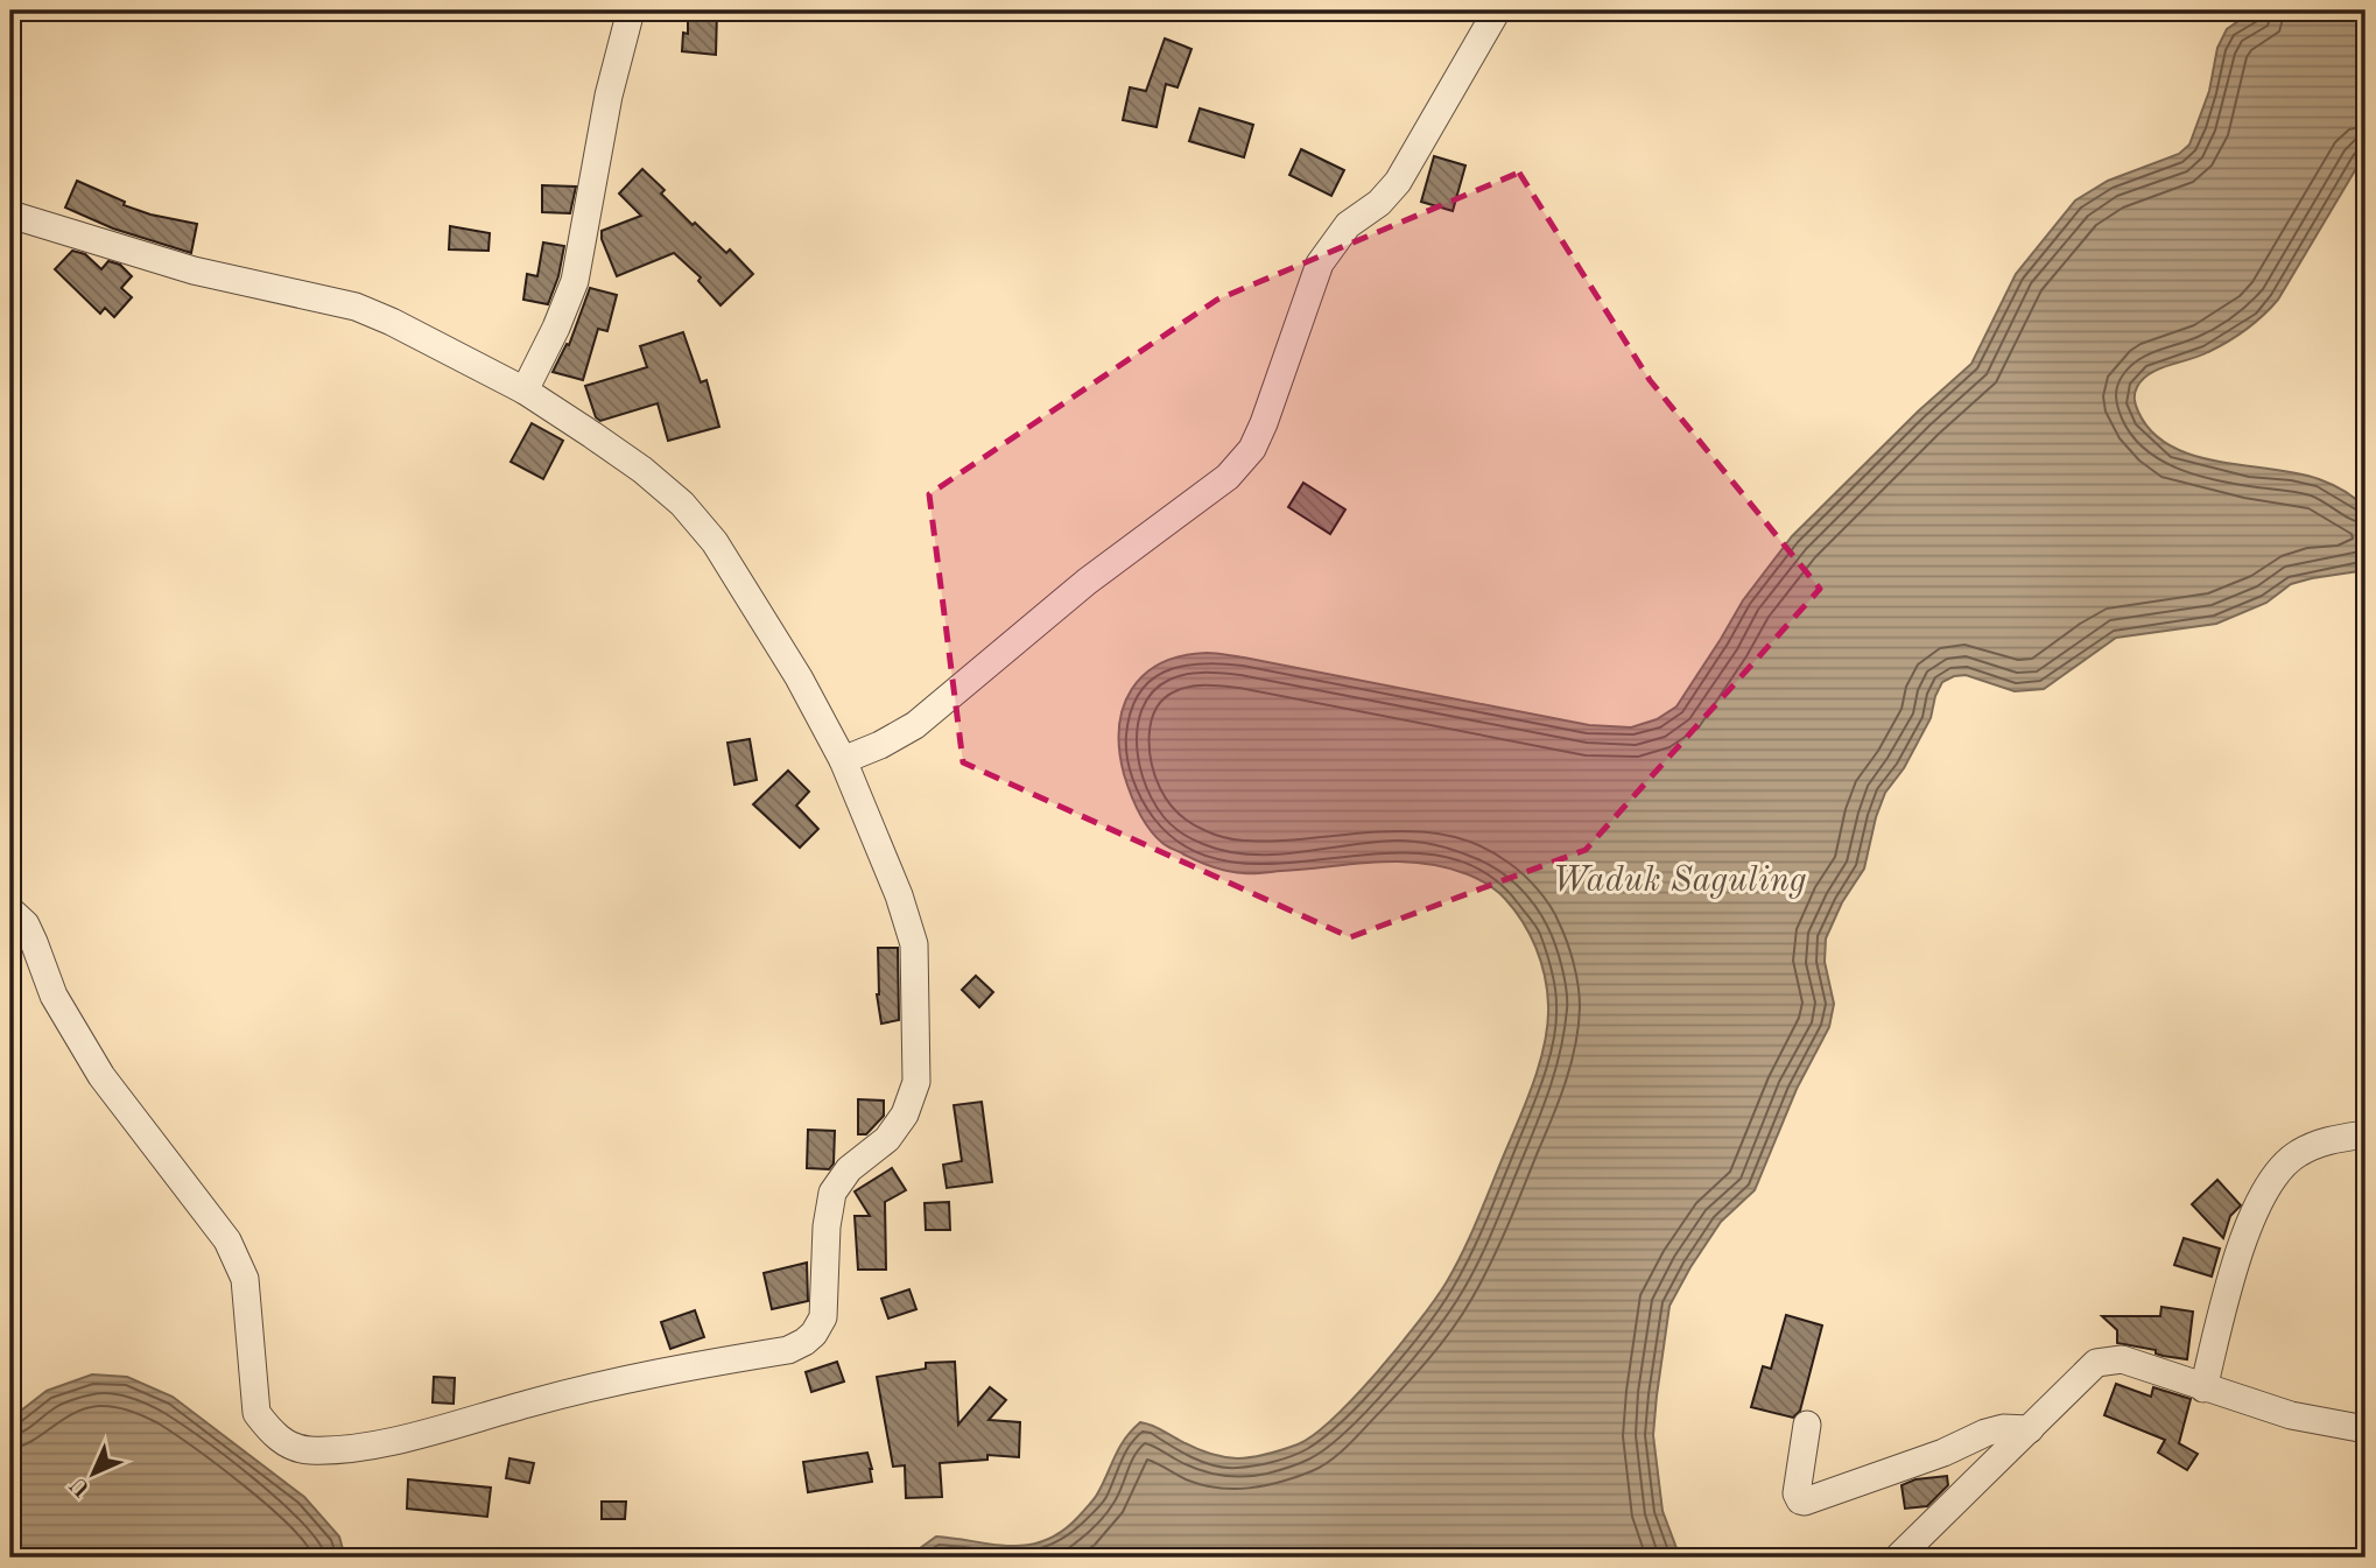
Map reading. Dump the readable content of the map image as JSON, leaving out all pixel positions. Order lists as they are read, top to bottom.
{
  "water": ["Waduk Saguling"],
  "north": "bottom left"
}
